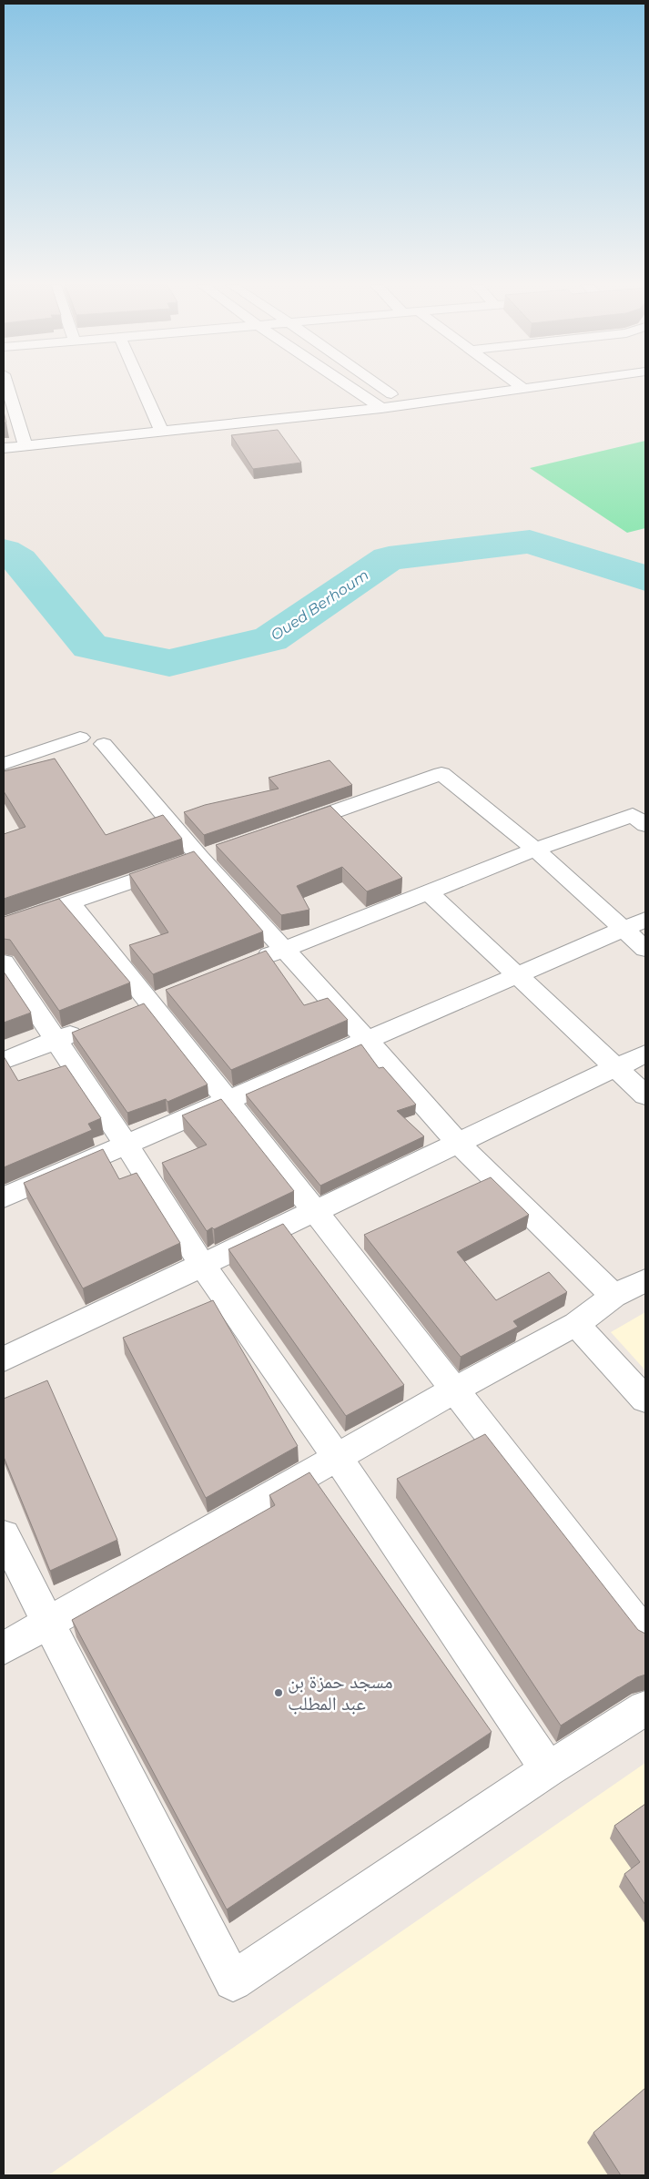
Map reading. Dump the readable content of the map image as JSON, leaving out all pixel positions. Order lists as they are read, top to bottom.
{
  "water": ["Oued Berhoum"],
  "places": ["مسجد حمزة بن عبد المطلب"]
}
